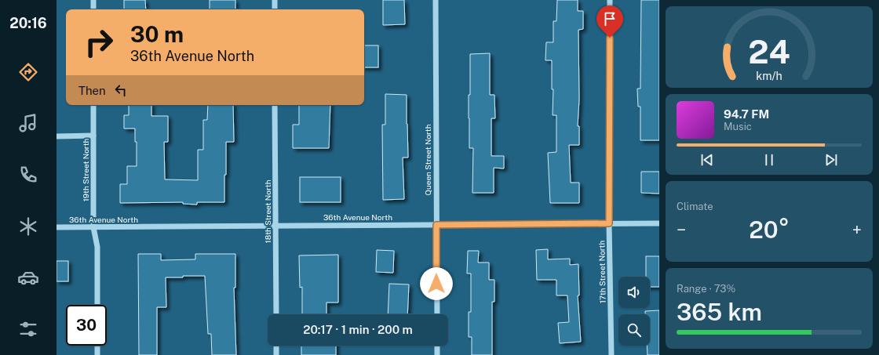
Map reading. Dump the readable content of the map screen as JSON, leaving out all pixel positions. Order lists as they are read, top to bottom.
{
  "streets": {
    "street": [
      "Queen Street North",
      "19th Street North",
      "18th Street North",
      "36th Avenue North",
      "17th Street North"
    ]
  },
  "crossings": [
    ["Queen Street North", "36th Avenue North"],
    ["19th Street North", "36th Avenue North"],
    ["18th Street North", "36th Avenue North"],
    ["36th Avenue North", "17th Street North"]
  ],
  "page": {
    "tabs": "20:16",
    "turn": ["30 m", "36th Avenue North"],
    "then": "Then",
    "song": ["94.7 FM", "Music"],
    "tile": [
      "Climate",
      ["Range · 73%", "365 km"]
    ],
    "heat": ["−", "20°", "+"],
    "limit": "30",
    "trip": "20:17 · 1 min · 200 m",
    "gauge": ["24", "km/h"]
  }
}
